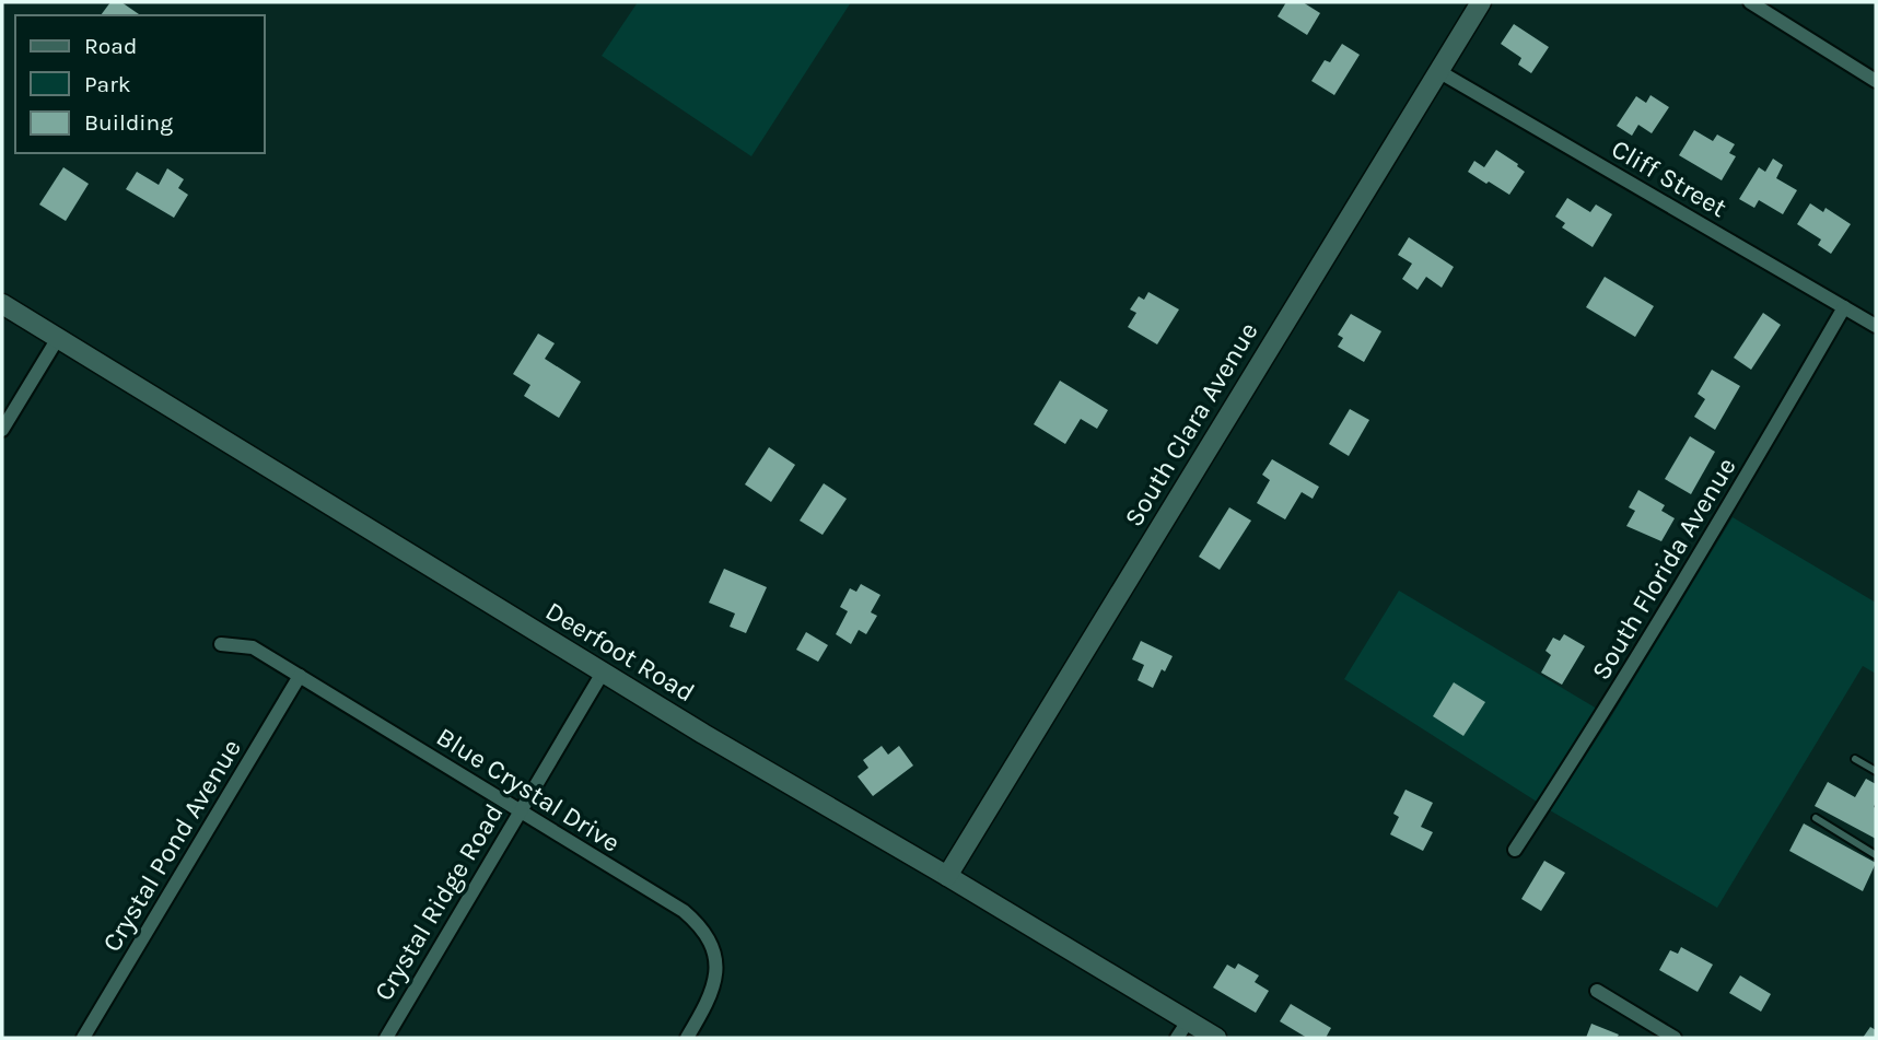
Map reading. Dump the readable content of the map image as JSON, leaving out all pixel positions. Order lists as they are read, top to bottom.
{
  "streets": {
    "street": [
      "Cliff Street",
      "South Clara Avenue",
      "South Florida Avenue",
      "Deerfoot Road",
      "Blue Crystal Drive",
      "Crystal Pond Avenue",
      "Crystal Ridge Road"
    ]
  },
  "crossings": [
    ["Cliff Street", "South Clara Avenue"],
    ["Cliff Street", "South Florida Avenue"],
    ["South Clara Avenue", "Deerfoot Road"],
    ["Deerfoot Road", "Crystal Ridge Road"],
    ["Blue Crystal Drive", "Crystal Pond Avenue"],
    ["Blue Crystal Drive", "Crystal Ridge Road"]
  ],
  "legend": ["Road", "Park", "Building"]
}
